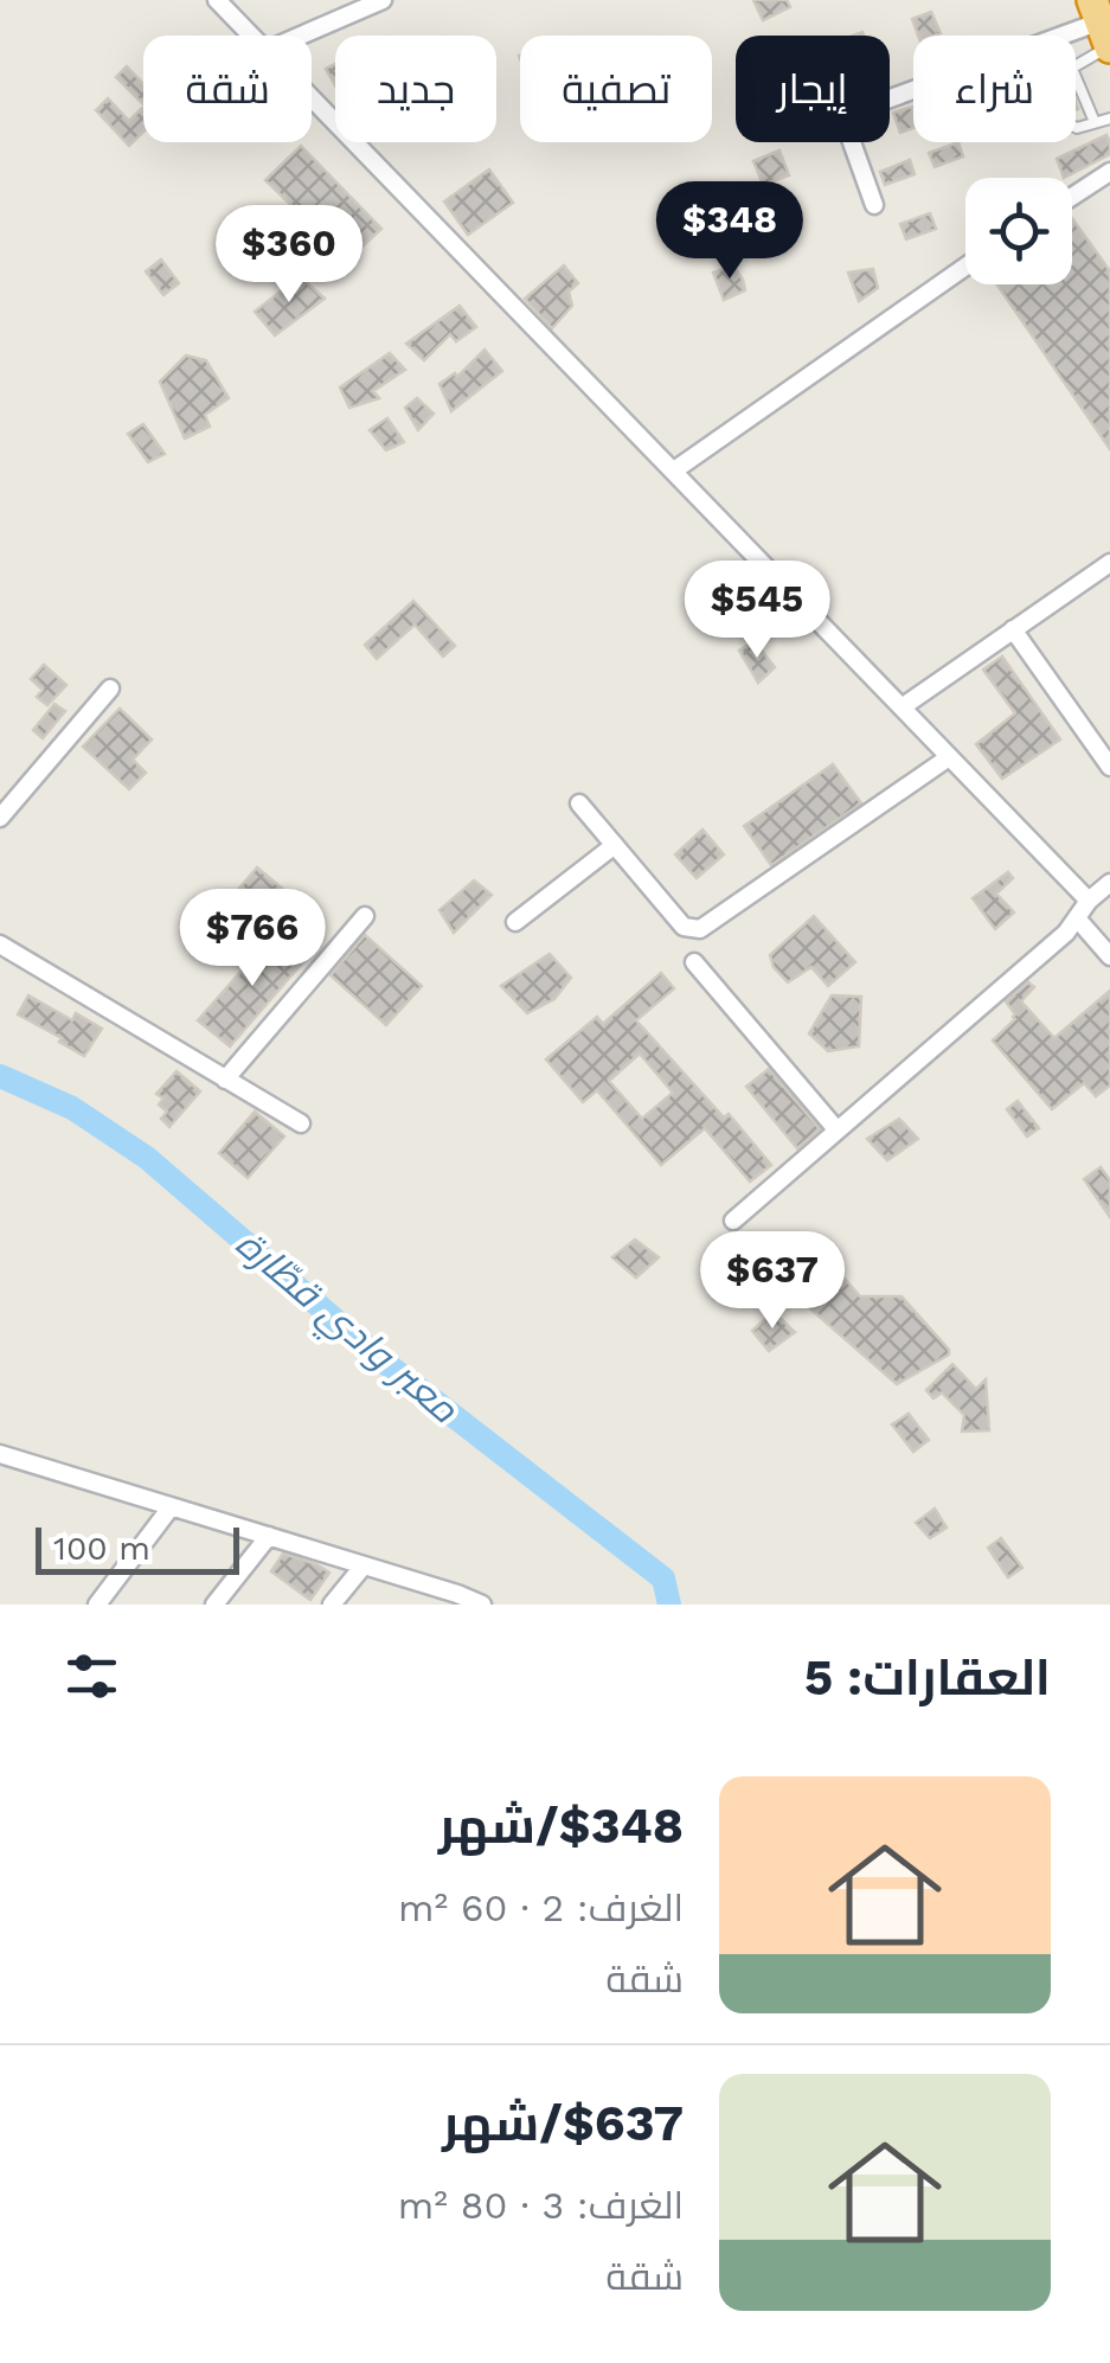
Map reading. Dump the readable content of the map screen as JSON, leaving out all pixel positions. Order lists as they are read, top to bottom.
{
  "water": ["معبر وادي قطّارة"],
  "scale_bar": "100 m",
  "page": {
    "chip": [
      "شراء",
      "إيجار",
      "تصفية",
      "جديد",
      "شقة"
    ],
    "price": [
      "$348",
      "$360",
      "$545",
      "$766",
      "$637"
    ],
    "scale": "100 m",
    "heading": "العقارات: 5",
    "list": [
      {
        "name": "$348/شهر",
        "note": "الغرف: 2 · 60 m² · شقة"
      },
      {
        "name": "$637/شهر",
        "note": "الغرف: 3 · 80 m² · شقة"
      }
    ]
  }
}
